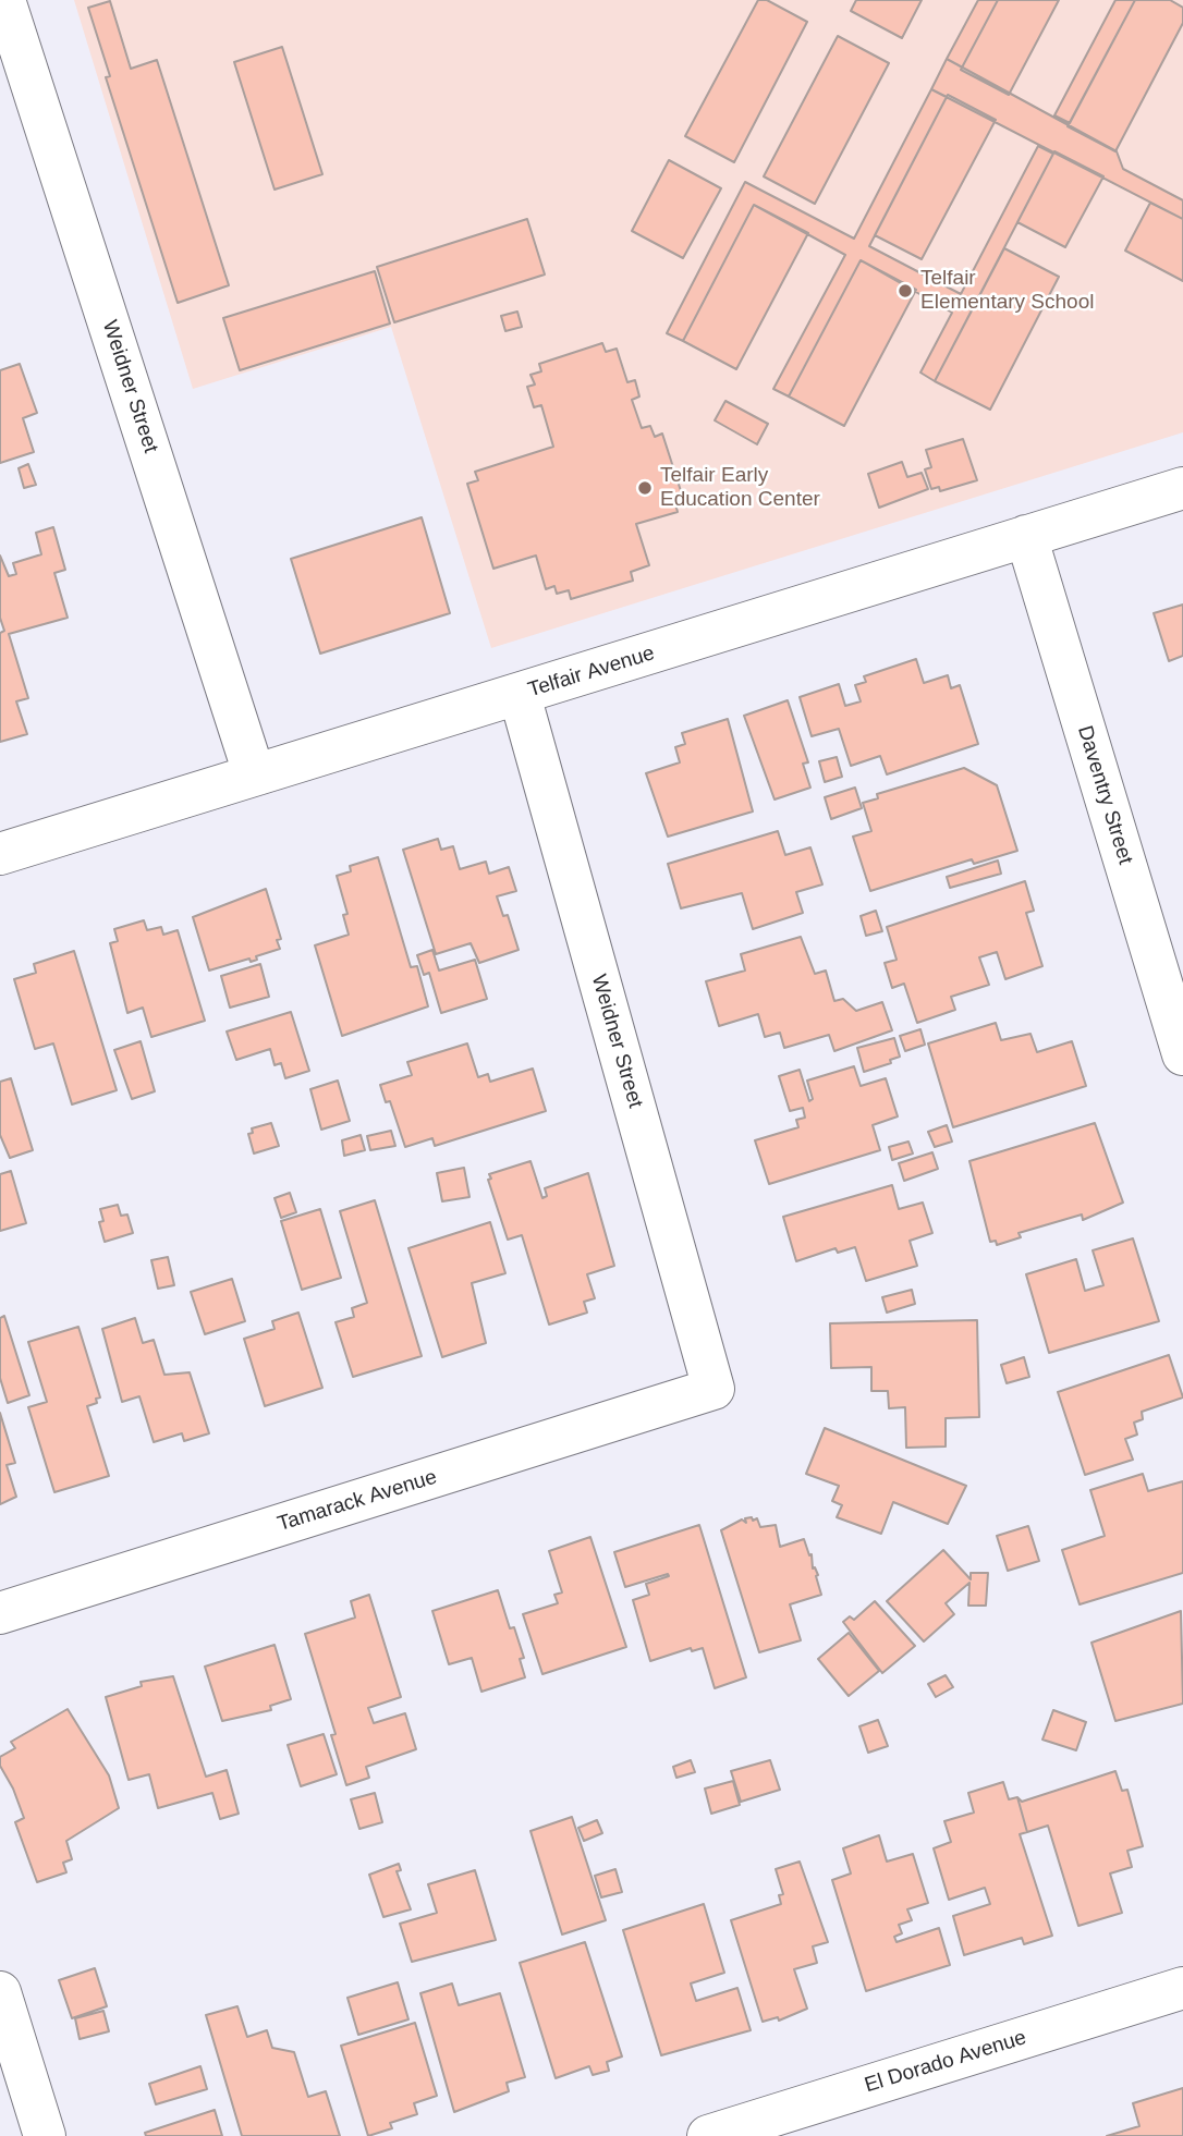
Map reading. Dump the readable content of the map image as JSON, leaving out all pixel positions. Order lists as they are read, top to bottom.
{
  "streets": {
    "street": [
      "Weidner Street",
      "Telfair Avenue",
      "Daventry Street",
      "Tamarack Avenue",
      "El Dorado Avenue"
    ]
  },
  "crossings": [
    ["Weidner Street", "Telfair Avenue"],
    ["Weidner Street", "Tamarack Avenue"],
    ["Telfair Avenue", "Daventry Street"]
  ],
  "places": ["Telfair Elementary School", "Telfair Early Education Center"]
}
